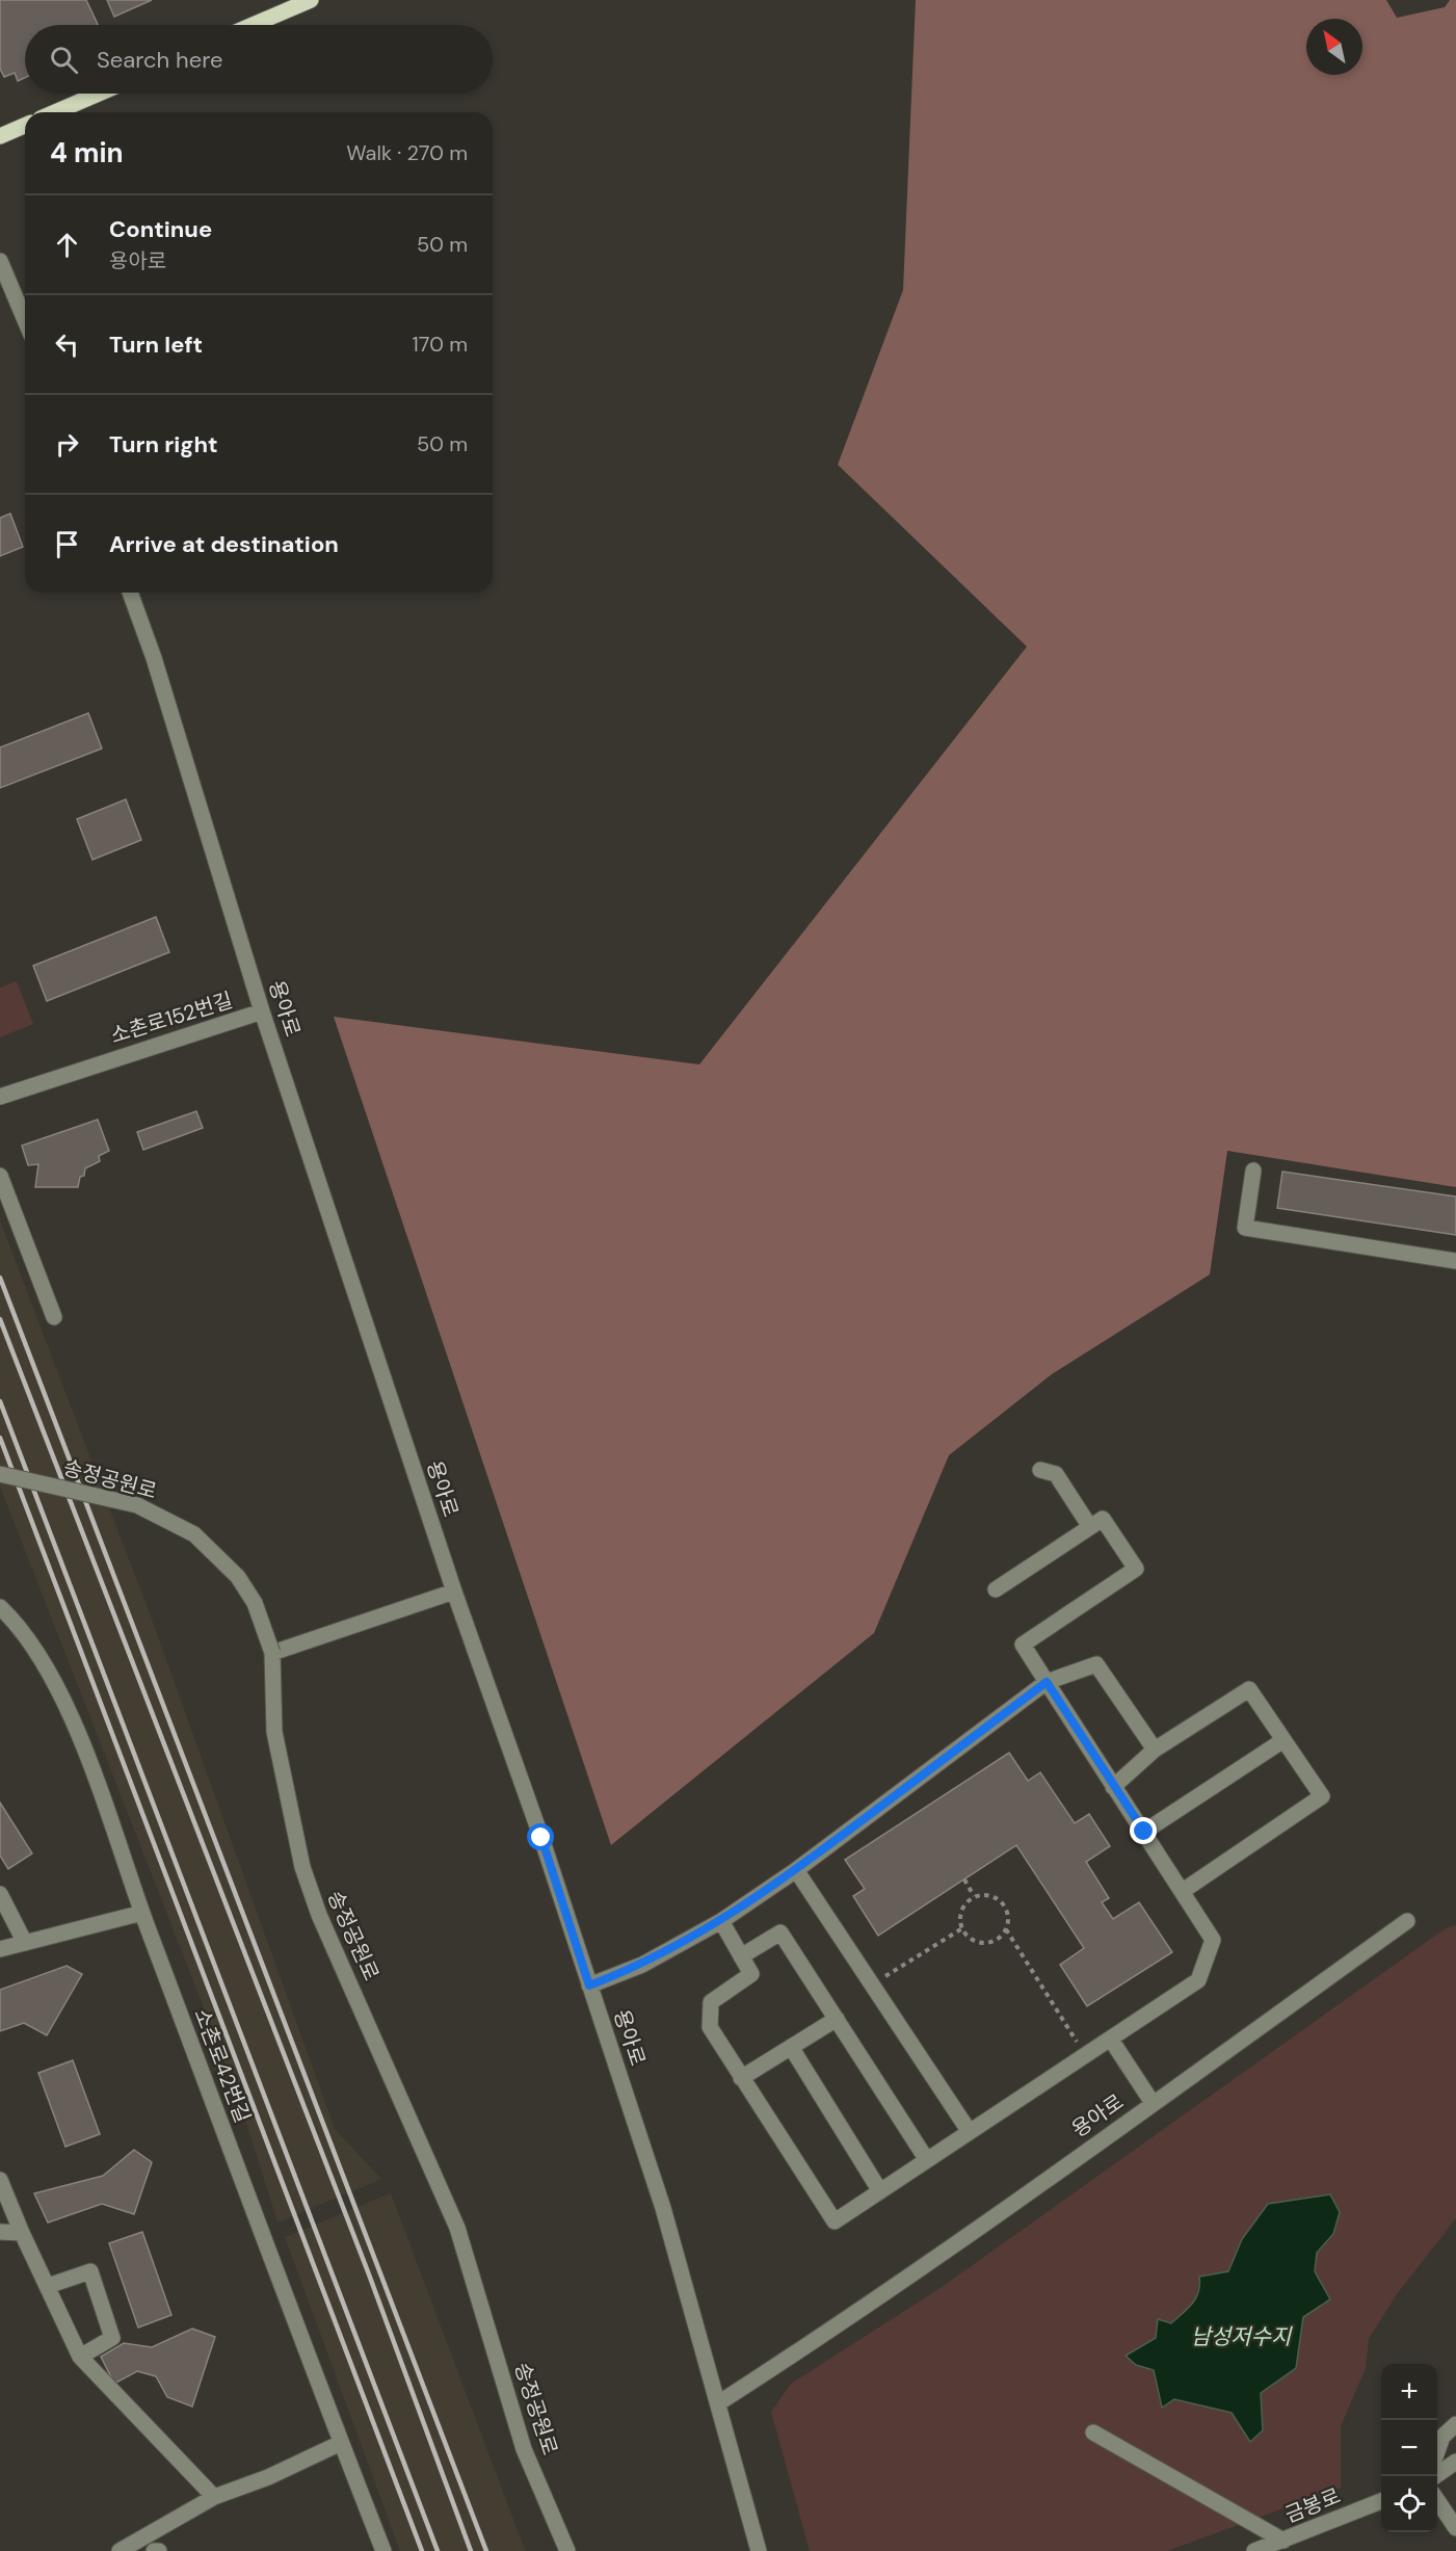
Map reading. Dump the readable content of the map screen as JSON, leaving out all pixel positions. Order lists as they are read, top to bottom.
{
  "streets": {
    "street": [
      "용아로",
      "소촌로152번길",
      "송정공원로",
      "소촌로42번길",
      "금봉로"
    ]
  },
  "crossings": [
    ["용아로", "소촌로152번길"]
  ],
  "water": ["남성저수지"],
  "north": "top left",
  "page": {
    "search": "Search here",
    "heading": ["4 min", "Walk · 270 m"],
    "list": [
      ["Continue", "용아로", "50 m"],
      ["Turn left", "170 m"],
      ["Turn right", "50 m"],
      "Arrive at destination"
    ],
    "map_buttons": ["+", "−"]
  }
}
